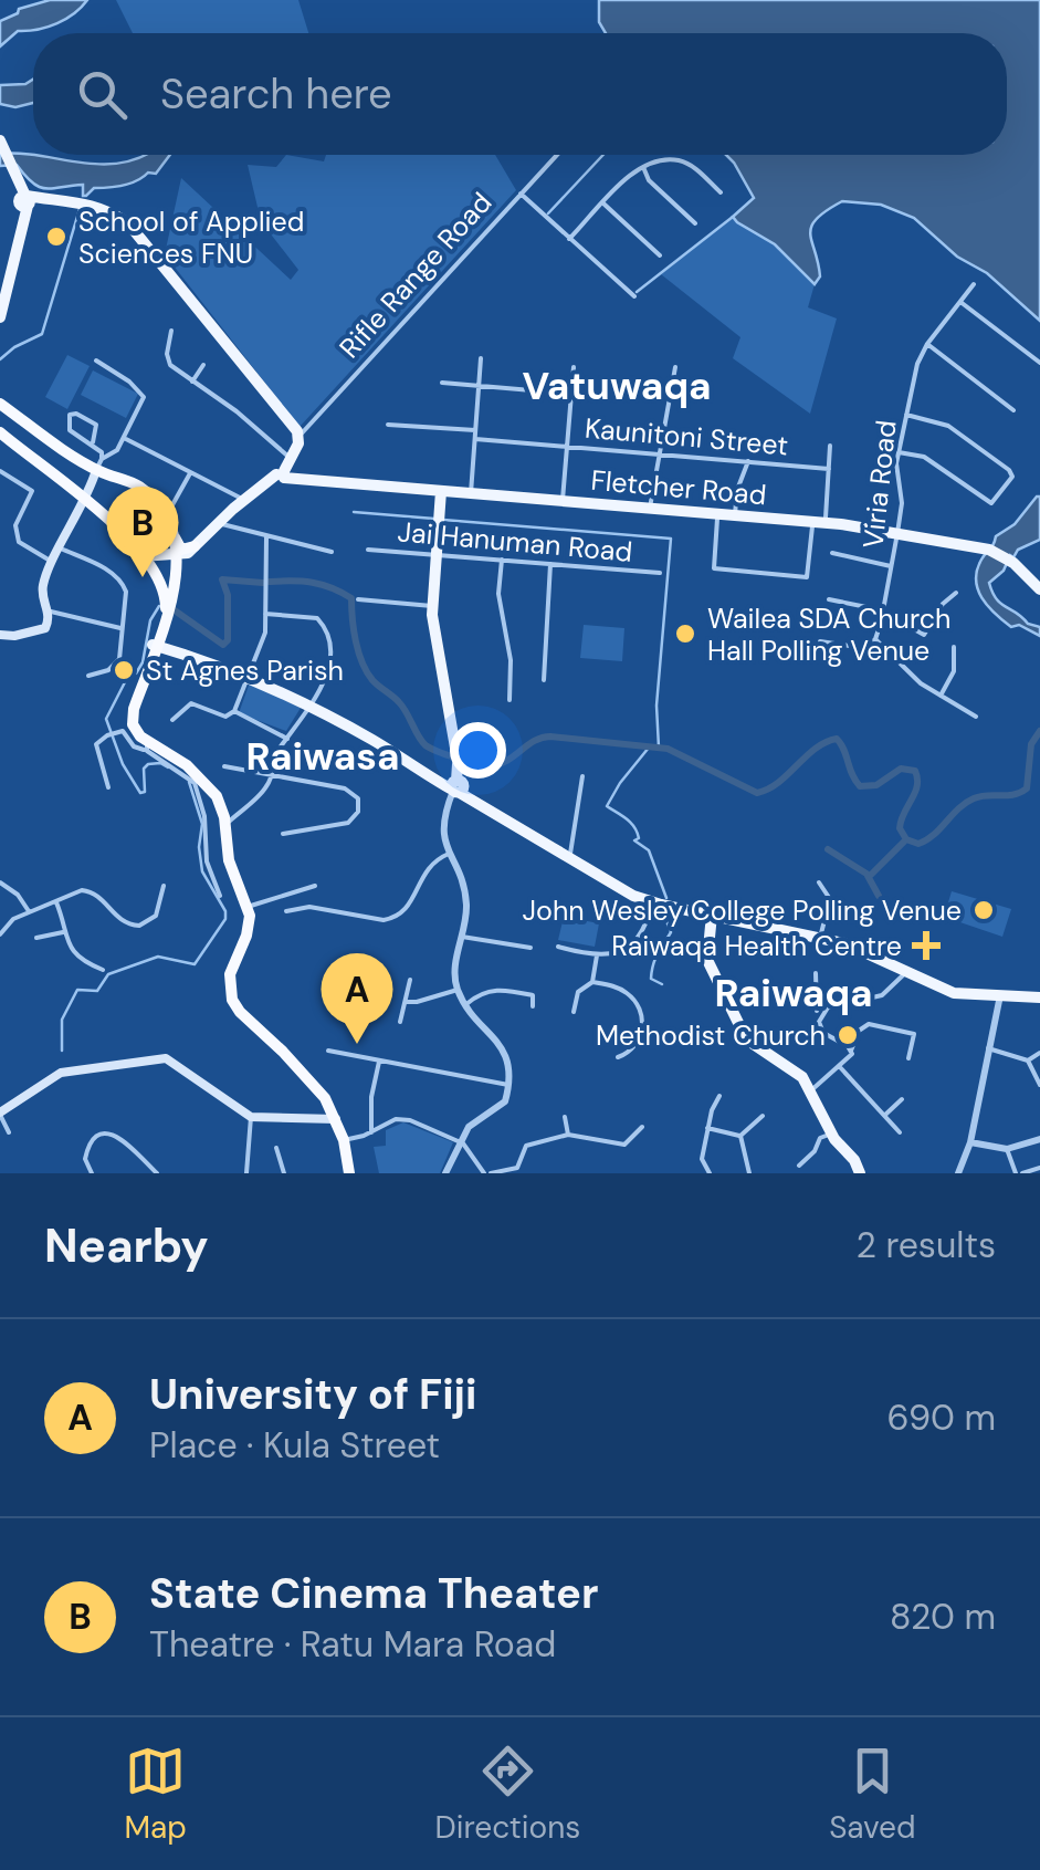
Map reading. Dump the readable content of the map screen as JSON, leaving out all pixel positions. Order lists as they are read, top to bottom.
{
  "streets": {
    "main road": ["Fletcher Road"],
    "street": [
      "Rifle Range Road",
      "Kaunitoni Street",
      "Viria Road",
      "Jai Hanuman Road"
    ]
  },
  "crossings": [
    ["Viria Road", "Fletcher Road"]
  ],
  "districts": ["Vatuwaqa", "Raiwasa", "Raiwaqa"],
  "places": {
    "other": [
      "School of Applied Sciences FNU",
      "Wailea SDA Church Hall Polling Venue",
      "St Agnes Parish",
      "John Wesley College Polling Venue",
      "Methodist Church"
    ],
    "health": ["Raiwaqa Health Centre"]
  },
  "page": {
    "search": "Search here",
    "pins": ["B", "A"],
    "heading": ["Nearby", "2 results"],
    "list": [
      {
        "mark": "A",
        "name": "University of Fiji",
        "note": "Place · Kula Street",
        "value": "690 m"
      },
      {
        "mark": "B",
        "name": "State Cinema Theater",
        "note": "Theatre · Ratu Mara Road",
        "value": "820 m"
      }
    ],
    "nav": ["Map", "Directions", "Saved"]
  }
}
